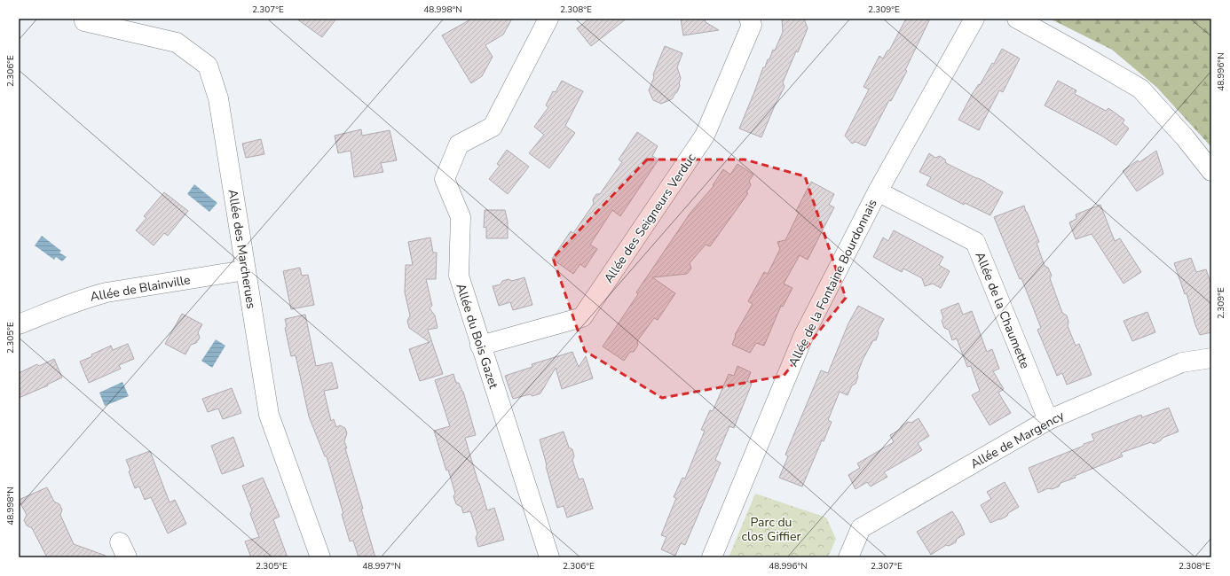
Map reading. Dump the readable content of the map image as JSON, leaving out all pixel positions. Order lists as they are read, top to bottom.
{
  "streets": {
    "street": [
      "Allée des Seigneurs Verduc",
      "Allée des Marcherues",
      "Allée de la Fontaine Bourdonnais",
      "Allée de Blainville",
      "Allée de la Chaumette",
      "Allée du Bois Gazet",
      "Allée de Margency"
    ]
  },
  "crossings": [
    ["Allée des Seigneurs Verduc", "Allée du Bois Gazet"],
    ["Allée des Marcherues", "Allée de Blainville"],
    ["Allée de la Fontaine Bourdonnais", "Allée de la Chaumette"],
    ["Allée de la Chaumette", "Allée de Margency"]
  ],
  "parks": ["Parc du clos Giffier"],
  "coordinates": [
    "2.307°E",
    "48.998°N",
    "2.308°E",
    "2.309°E",
    "2.306°E",
    "48.996°N",
    "2.305°E",
    "48.997°N"
  ]
}
